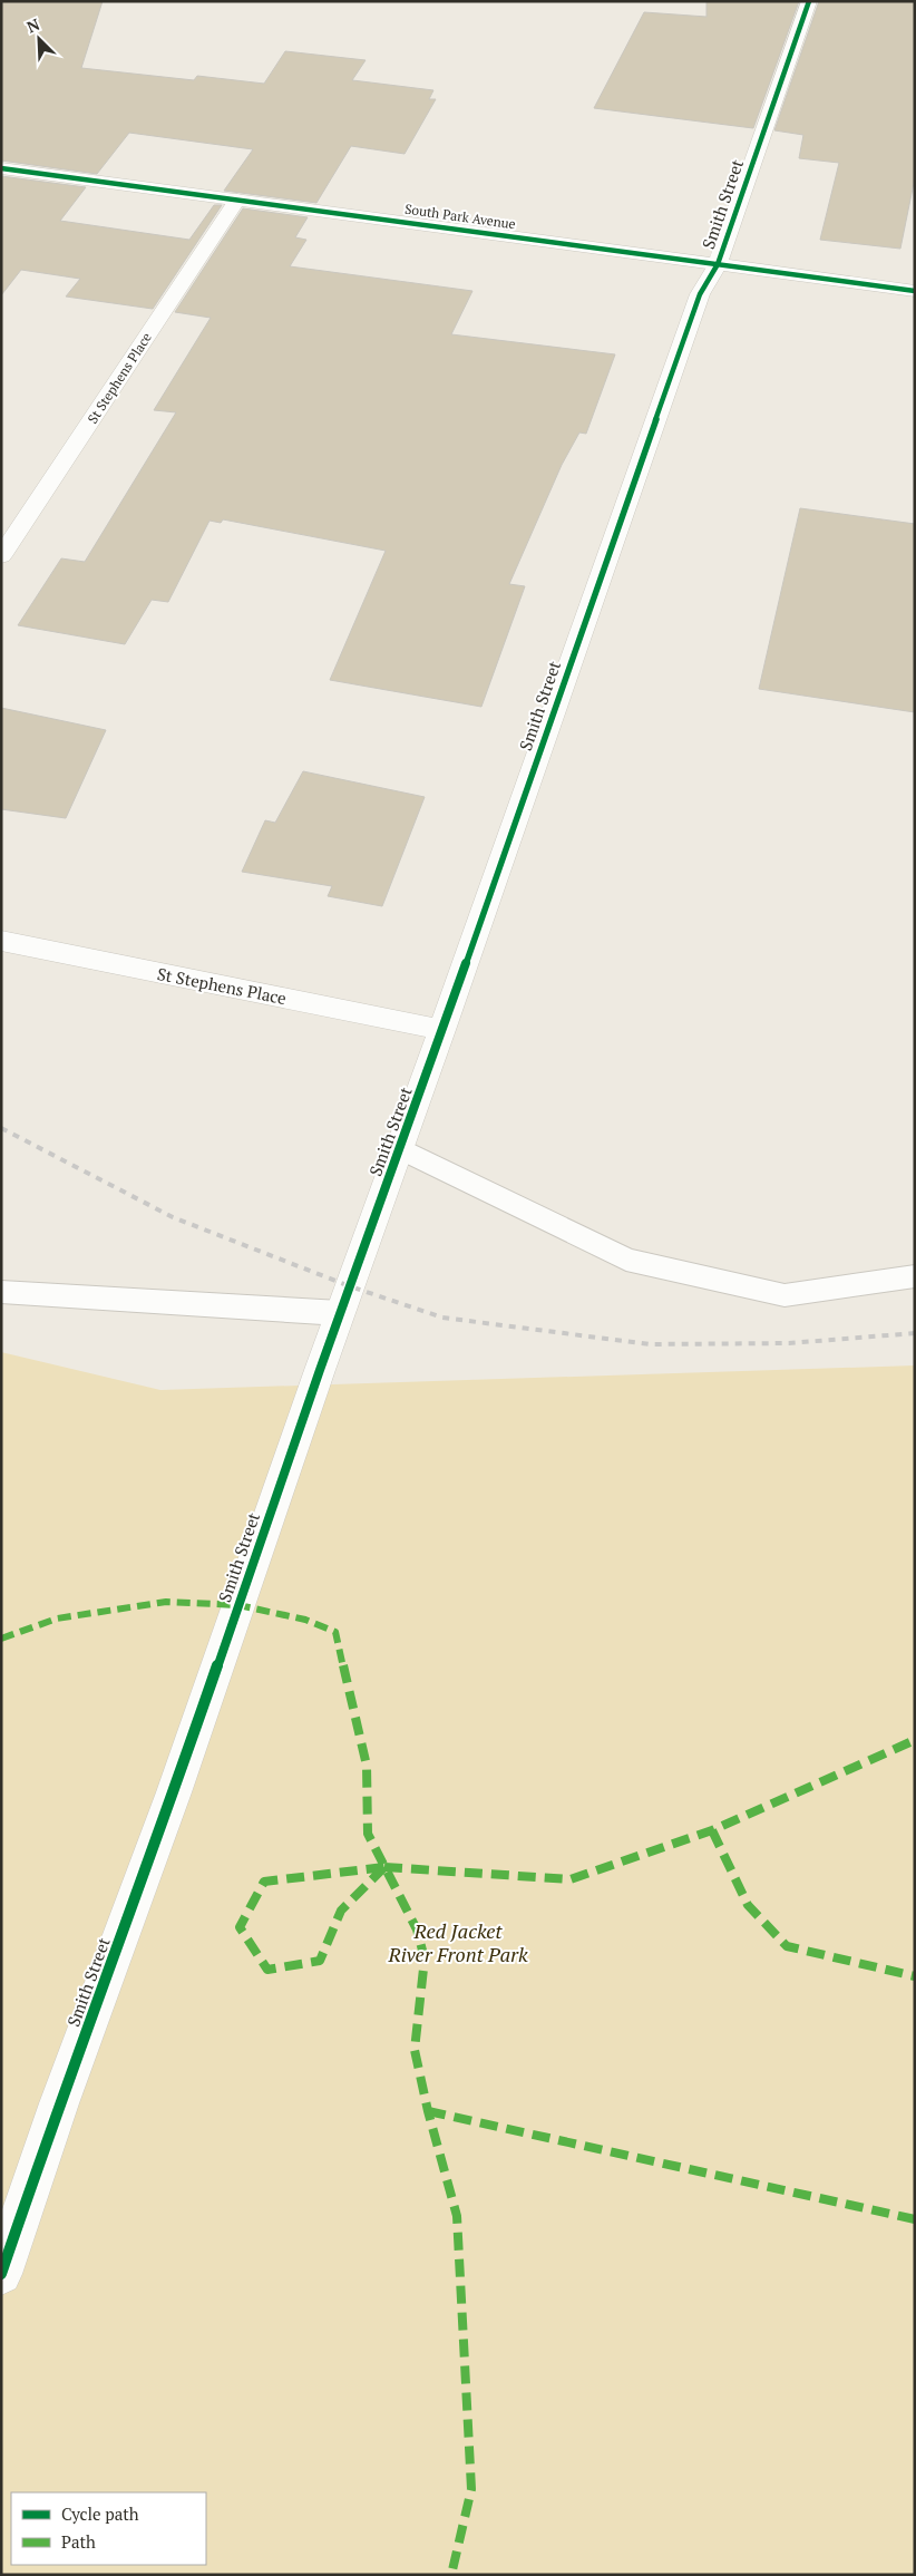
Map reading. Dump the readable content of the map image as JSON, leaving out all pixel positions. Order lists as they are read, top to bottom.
{
  "streets": {
    "street": ["Smith Street", "South Park Avenue", "St Stephens Place"]
  },
  "crossings": [
    ["Smith Street", "South Park Avenue"],
    ["Smith Street", "St Stephens Place"],
    ["South Park Avenue", "St Stephens Place"]
  ],
  "parks": ["Red Jacket River Front Park"],
  "legend": ["Cycle path", "Path"],
  "north": "top left"
}
